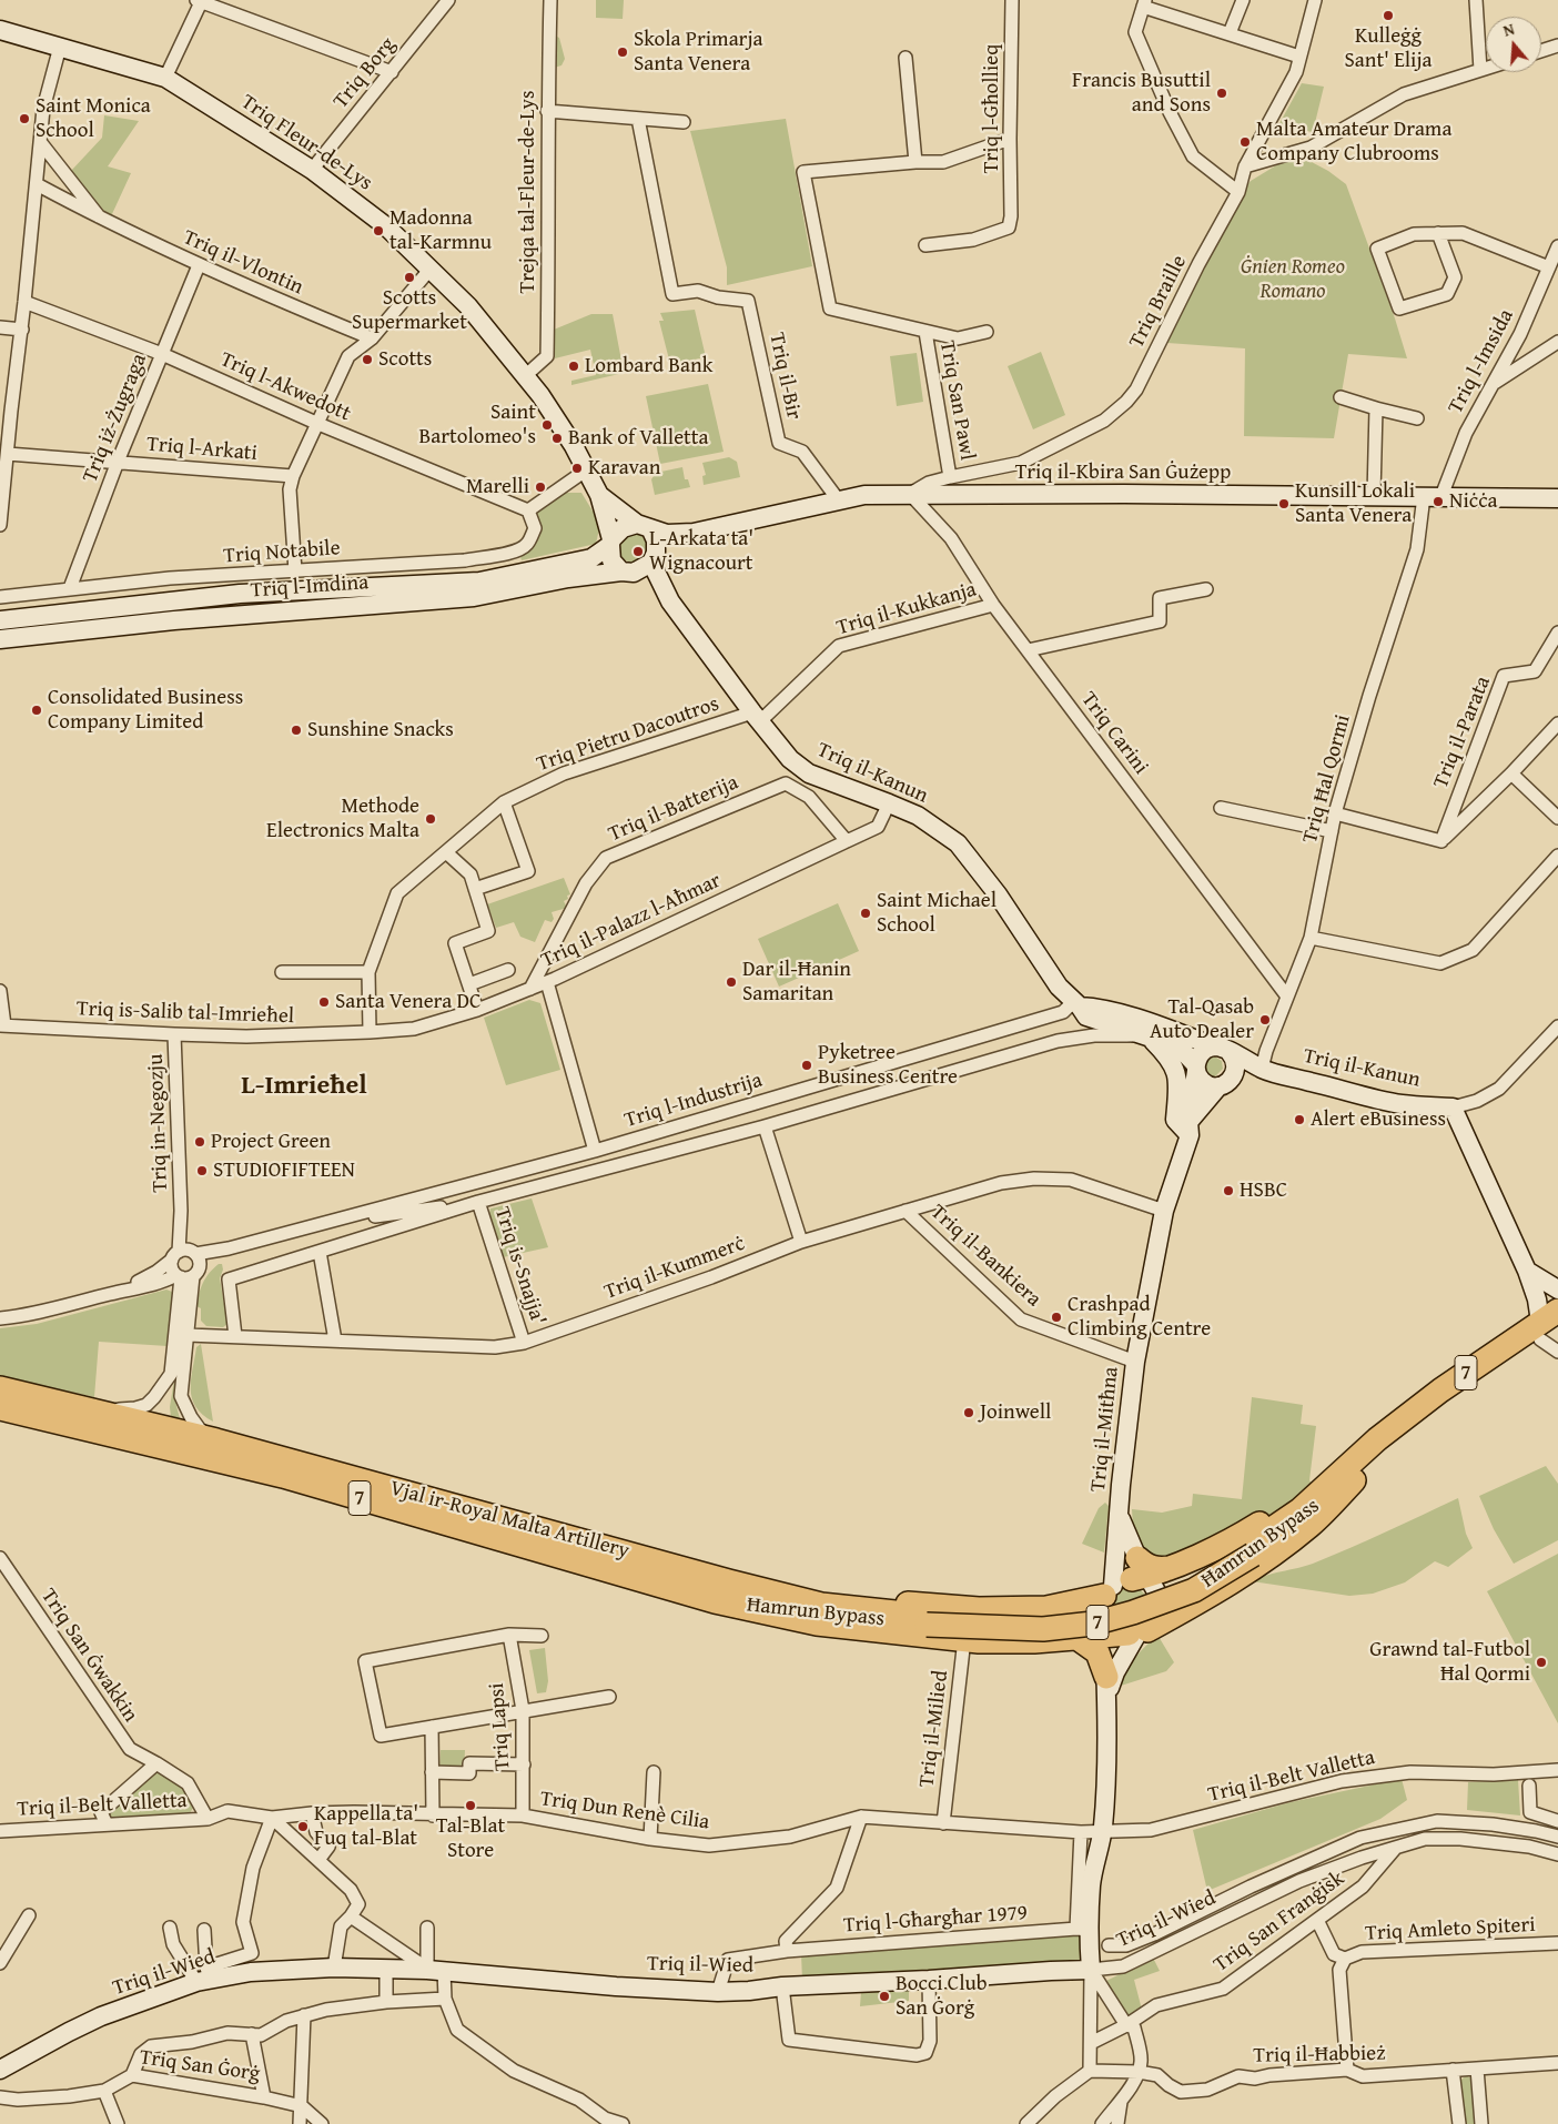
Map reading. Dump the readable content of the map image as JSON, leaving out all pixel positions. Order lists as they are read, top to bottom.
{
  "streets": {
    "highway": ["7", "Vjal ir-Royal Malta Artillery", "Ħamrun Bypass"],
    "main road": [
      "Triq Fleur-de-Lys",
      "Triq il-Kbira San Ġużepp",
      "Triq l-Imdina",
      "Triq il-Kanun",
      "Triq il-Mitħna",
      "Triq il-Wied"
    ],
    "street": [
      "Triq Borg",
      "Triq l-Għollieq",
      "Trejqa tal-Fleur-de-Lys",
      "Triq il-Vlontin",
      "Triq Braille",
      "Triq l-Imsida",
      "Triq il-Bir",
      "Triq l-Akwedott",
      "Triq San Pawl",
      "Triq iż-Żugraga",
      "Triq l-Arkati",
      "Triq Notabile",
      "Triq il-Kukkanja",
      "Triq il-Parata",
      "Triq Carini",
      "Triq Pietru Dacoutros",
      "Triq Ħal Qormi",
      "Triq il-Batterija",
      "Triq il-Palazz l-Aħmar",
      "Triq is-Salib tal-Imrieħel",
      "Triq l-Industrija",
      "Triq in-Negozju",
      "Triq il-Bankiera",
      "Triq is-Snajja'",
      "Triq il-Kummerċ",
      "Triq San Ġwakkin",
      "Triq Lapsi",
      "Triq il-Milied",
      "Triq il-Belt Valletta",
      "Triq Dun Renè Cilia",
      "Triq l-Għargħar 1979",
      "Triq San Franġisk",
      "Triq Amleto Spiteri",
      "Triq il-Ħabbież",
      "Triq San Ġorġ"
    ]
  },
  "crossings": [
    ["Triq Borg", "Triq Fleur-de-Lys"],
    ["Triq Fleur-de-Lys", "Trejqa tal-Fleur-de-Lys"],
    ["Triq Fleur-de-Lys", "Triq il-Kbira San Ġużepp"],
    ["Triq Fleur-de-Lys", "Triq l-Imdina"],
    ["Triq Fleur-de-Lys", "Triq il-Kanun"],
    ["Triq il-Vlontin", "Triq iż-Żugraga"],
    ["Triq Braille", "Triq San Pawl"],
    ["Triq Braille", "Triq il-Kbira San Ġużepp"],
    ["Triq Braille", "Triq Carini"],
    ["Triq l-Imsida", "Triq il-Kbira San Ġużepp"],
    ["Triq l-Imsida", "Triq Ħal Qormi"],
    ["Triq il-Bir", "Triq il-Kbira San Ġużepp"],
    ["Triq l-Akwedott", "Triq iż-Żugraga"],
    ["Triq l-Akwedott", "Triq Notabile"],
    ["Triq iż-Żugraga", "Triq l-Arkati"],
    ["Triq iż-Żugraga", "Triq Notabile"],
    ["Triq il-Kbira San Ġużepp", "Triq l-Imdina"],
    ["Triq il-Kbira San Ġużepp", "Triq Carini"],
    ["Triq il-Kbira San Ġużepp", "Triq il-Kanun"],
    ["Triq il-Kbira San Ġużepp", "Triq Ħal Qormi"],
    ["Triq l-Imdina", "Triq il-Kanun"],
    ["Triq il-Kukkanja", "Triq Carini"],
    ["Triq il-Kukkanja", "Triq Pietru Dacoutros"],
    ["Triq il-Kukkanja", "Triq il-Kanun"],
    ["Triq Carini", "Triq Ħal Qormi"],
    ["Triq Pietru Dacoutros", "Triq il-Kanun"],
    ["Triq Pietru Dacoutros", "Triq il-Palazz l-Aħmar"],
    ["Triq Pietru Dacoutros", "Triq is-Salib tal-Imrieħel"],
    ["Triq il-Kanun", "Triq Ħal Qormi"],
    ["Triq il-Kanun", "Triq il-Palazz l-Aħmar"],
    ["Triq il-Kanun", "Triq l-Industrija"],
    ["Triq il-Kanun", "Triq il-Mitħna"],
    ["Triq il-Batterija", "Triq il-Palazz l-Aħmar"],
    ["Triq il-Palazz l-Aħmar", "Triq is-Salib tal-Imrieħel"],
    ["Triq is-Salib tal-Imrieħel", "Triq in-Negozju"],
    ["Triq l-Industrija", "Triq in-Negozju"],
    ["Triq l-Industrija", "Triq is-Snajja'"],
    ["Triq l-Industrija", "Triq il-Kummerċ"],
    ["Triq il-Bankiera", "Triq il-Kummerċ"],
    ["Triq il-Bankiera", "Triq il-Mitħna"],
    ["Triq is-Snajja'", "Triq il-Kummerċ"],
    ["Triq il-Kummerċ", "Triq il-Mitħna"],
    ["Triq il-Mitħna", "Triq il-Belt Valletta"],
    ["Triq il-Mitħna", "Triq Dun Renè Cilia"],
    ["Triq il-Mitħna", "Triq l-Għargħar 1979"],
    ["Triq il-Mitħna", "Triq il-Wied"],
    ["Vjal ir-Royal Malta Artillery", "Ħamrun Bypass"],
    ["Triq San Ġwakkin", "Triq il-Belt Valletta"],
    ["Triq San Ġwakkin", "Triq Dun Renè Cilia"],
    ["Triq Lapsi", "Triq Dun Renè Cilia"],
    ["Triq il-Milied", "Triq Dun Renè Cilia"],
    ["Triq il-Belt Valletta", "Triq Dun Renè Cilia"],
    ["Triq l-Għargħar 1979", "Triq il-Wied"],
    ["Triq il-Wied", "Triq San Franġisk"]
  ],
  "districts": ["L-Imrieħel"],
  "parks": ["Ġnien Romeo Romano"],
  "places": [
    "Kulleġġ Sant' Elija",
    "Skola Primarja Santa Venera",
    "Francis Busuttil and Sons",
    "Saint Monica School",
    "Malta Amateur Drama Company Clubrooms",
    "Madonna tal-Karmnu",
    "Scotts Supermarket",
    "Scotts",
    "Lombard Bank",
    "Saint Bartolomeo's",
    "Bank of Valletta",
    "Karavan",
    "Marelli",
    "Niċċa",
    "Kunsill Lokali Santa Venera",
    "L-Arkata ta' Wignacourt",
    "Consolidated Business Company Limited",
    "Sunshine Snacks",
    "Methode Electronics Malta",
    "Saint Michael School",
    "Dar il-Ħanin Samaritan",
    "Santa Venera DC",
    "Tal-Qasab Auto Dealer",
    "Pyketree Business Centre",
    "Alert eBusiness",
    "Project Green",
    "STUDIOFIFTEEN",
    "HSBC",
    "Crashpad Climbing Centre",
    "Joinwell",
    "Grawnd tal-Futbol Ħal Qormi",
    "Tal-Blat Store",
    "Kappella ta' Fuq tal-Blat",
    "Bocci Club San Ġorġ"
  ],
  "north": "top"
}
